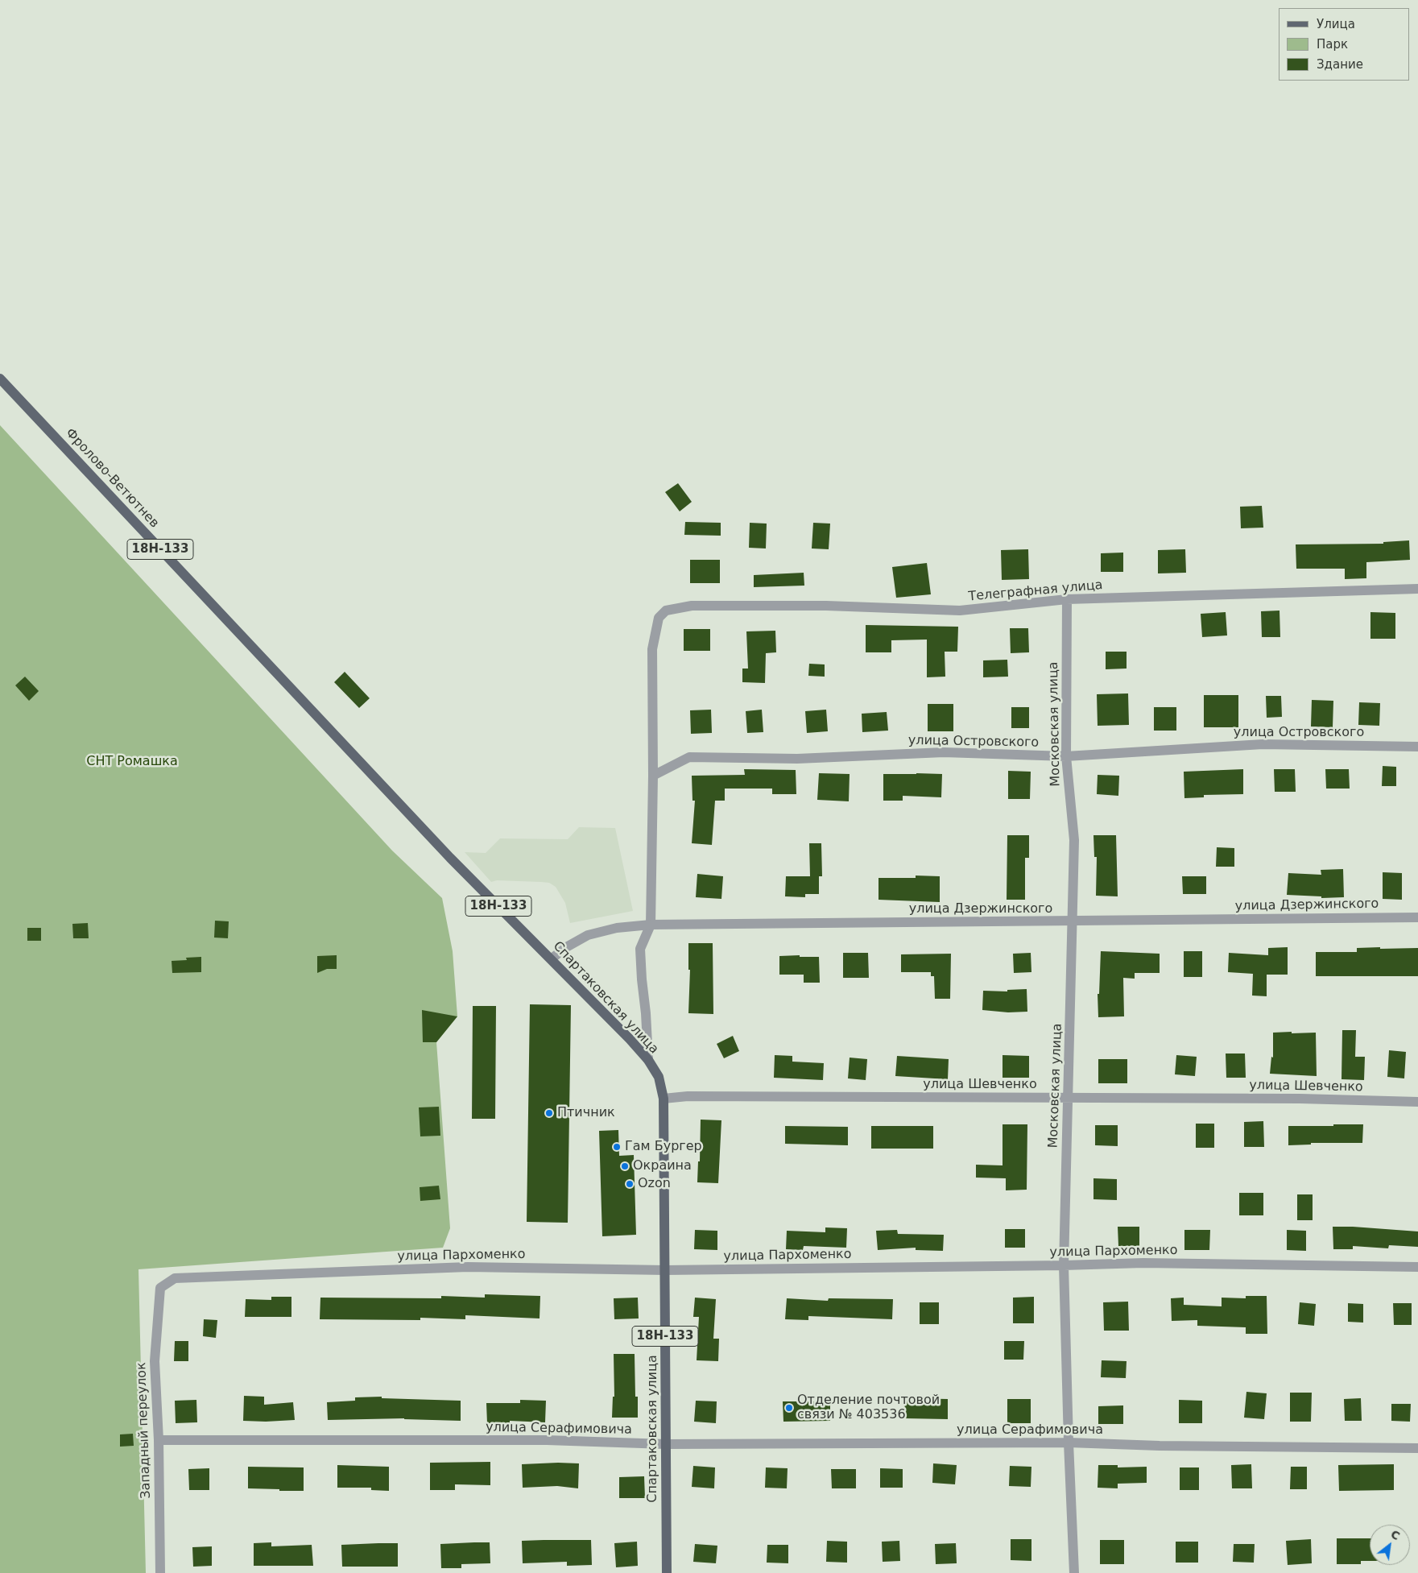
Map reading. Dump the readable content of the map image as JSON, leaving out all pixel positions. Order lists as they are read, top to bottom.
{
  "streets": {
    "main road": ["Фролово-Ветютнев", "18Н-133", "Спартаковская улица"],
    "street": [
      "Телеграфная улица",
      "Московская улица",
      "улица Островского",
      "улица Дзержинского",
      "улица Шевченко",
      "улица Пархоменко",
      "улица Серафимовича",
      "Западный переулок"
    ]
  },
  "crossings": [
    ["Фролово-Ветютнев", "Спартаковская улица"],
    ["Телеграфная улица", "Московская улица"],
    ["Телеграфная улица", "улица Островского"],
    ["Московская улица", "улица Островского"],
    ["Московская улица", "улица Дзержинского"],
    ["Московская улица", "улица Шевченко"],
    ["Московская улица", "улица Пархоменко"],
    ["Московская улица", "улица Серафимовича"],
    ["улица Дзержинского", "Спартаковская улица"],
    ["Спартаковская улица", "улица Шевченко"],
    ["Спартаковская улица", "улица Пархоменко"],
    ["Спартаковская улица", "улица Серафимовича"],
    ["улица Пархоменко", "Западный переулок"],
    ["улица Серафимовича", "Западный переулок"]
  ],
  "parks": ["СНТ Ромашка"],
  "places": [
    "Птичник",
    "Гам Бургер",
    "Окраина",
    "Ozon",
    "Отделение почтовой связи № 403536"
  ],
  "legend": ["Улица", "Парк", "Здание"],
  "north": "top right"
}
